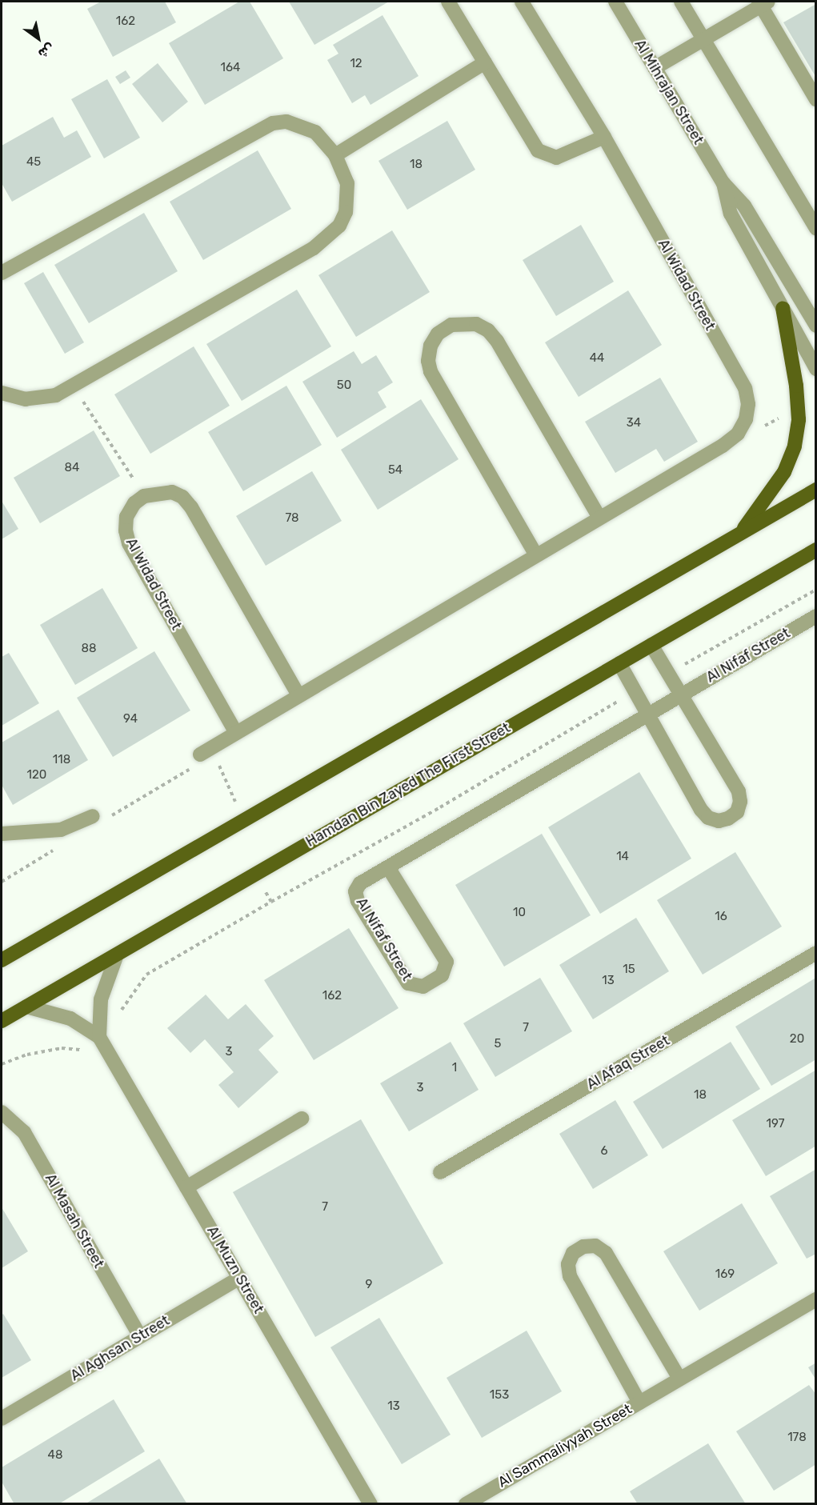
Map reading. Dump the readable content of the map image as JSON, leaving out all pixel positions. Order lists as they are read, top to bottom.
{
  "streets": {
    "main road": ["Hamdan Bin Zayed The First Street"],
    "street": [
      "Al Mihrajan Street",
      "Al Widad Street",
      "Al Nifaf Street",
      "Al Afaq Street",
      "Al Masah Street",
      "Al Muzn Street",
      "Al Aghsan Street",
      "Al Sammaliyyah Street"
    ]
  },
  "crossings": [
    ["Hamdan Bin Zayed The First Street", "Al Muzn Street"],
    ["Al Masah Street", "Al Aghsan Street"],
    ["Al Muzn Street", "Al Aghsan Street"]
  ],
  "house_numbers": [
    "162",
    "12",
    "164",
    "45",
    "18",
    "44",
    "50",
    "34",
    "84",
    "54",
    "78",
    "88",
    "94",
    "118",
    "120",
    "14",
    "10",
    "16",
    "15",
    "13",
    "162",
    "7",
    "20",
    "5",
    "3",
    "1",
    "3",
    "18",
    "197",
    "6",
    "7",
    "169",
    "9",
    "153",
    "13",
    "178",
    "48"
  ],
  "north": "bottom right"
}
